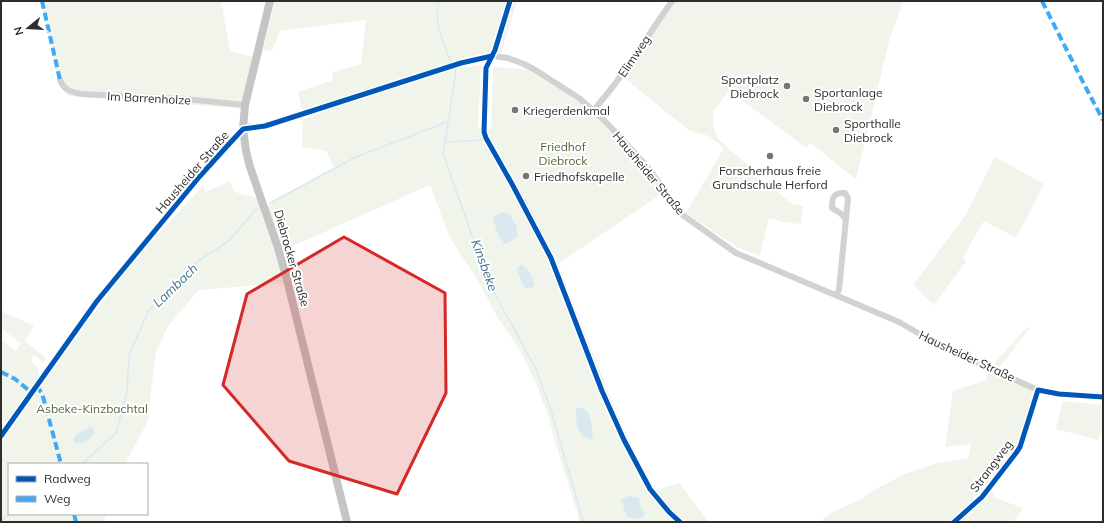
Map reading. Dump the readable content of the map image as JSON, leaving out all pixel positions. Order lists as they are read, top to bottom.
{
  "streets": {
    "main road": ["Diebrocker Straße"],
    "street": [
      "Elimweg",
      "Im Barrenholze",
      "Hausheider Straße",
      "Strangweg"
    ]
  },
  "crossings": [
    ["Elimweg", "Hausheider Straße"],
    ["Im Barrenholze", "Diebrocker Straße"],
    ["Hausheider Straße", "Diebrocker Straße"],
    ["Hausheider Straße", "Strangweg"]
  ],
  "water": ["Kinsbeke", "Lambach"],
  "parks": ["Friedhof Diebrock", "Asbeke-Kinzbachtal"],
  "places": [
    "Sportplatz Diebrock",
    "Sportanlage Diebrock",
    "Kriegerdenkmal",
    "Sporthalle Diebrock",
    "Forscherhaus freie Grundschule Herford",
    "Friedhofskapelle"
  ],
  "legend": ["Radweg", "Weg"],
  "north": "left"
}
